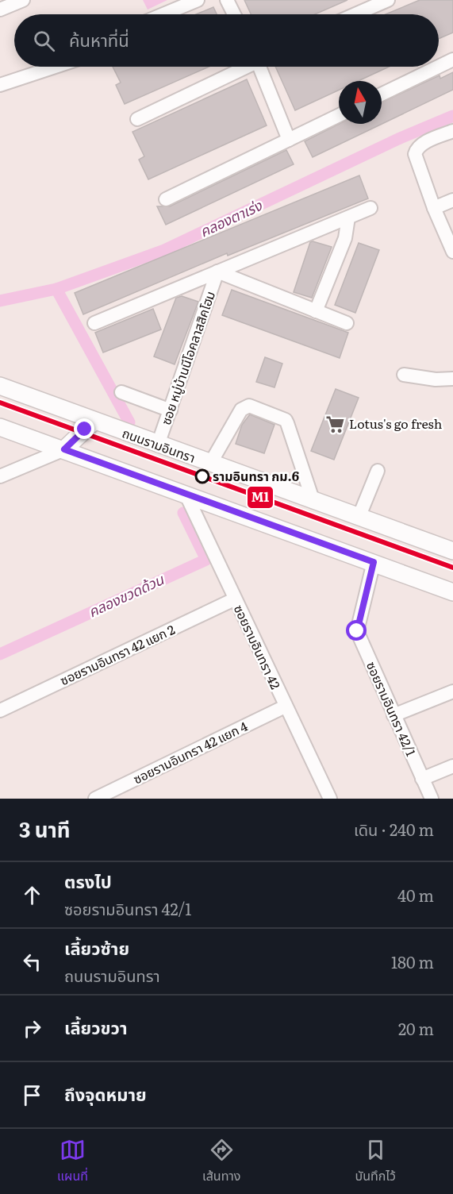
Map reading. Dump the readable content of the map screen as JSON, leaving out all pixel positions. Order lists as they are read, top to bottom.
{
  "streets": {
    "main road": ["ถนนรามอินทรา"],
    "street": [
      "ซอย หมู่บ้านนีโอคลาสสิคโฮม",
      "ซอยรามอินทรา 42",
      "ซอยรามอินทรา 42 แยก 2",
      "ซอยรามอินทรา 42/1",
      "ซอยรามอินทรา 42 แยก 4"
    ]
  },
  "crossings": [
    ["ซอย หมู่บ้านนีโอคลาสสิคโฮม", "ถนนรามอินทรา"],
    ["ซอยรามอินทรา 42", "ซอยรามอินทรา 42 แยก 2"],
    ["ซอยรามอินทรา 42", "ซอยรามอินทรา 42 แยก 4"]
  ],
  "water": ["คลองตาเร่ง", "คลองขวดด้วน"],
  "places": {
    "supermarket": ["Lotus's go fresh"],
    "other": ["รามอินทรา กม.6"]
  },
  "lines": ["transit line M1"],
  "north": "top",
  "page": {
    "search": "ค้นหาที่นี่",
    "heading": ["3 นาที", "เดิน · 240 m"],
    "list": [
      ["ตรงไป", "ซอยรามอินทรา 42/1", "40 m"],
      ["เลี้ยวซ้าย", "ถนนรามอินทรา", "180 m"],
      ["เลี้ยวขวา", "20 m"],
      "ถึงจุดหมาย"
    ],
    "nav": ["แผนที่", "เส้นทาง", "บันทึกไว้"]
  }
}
